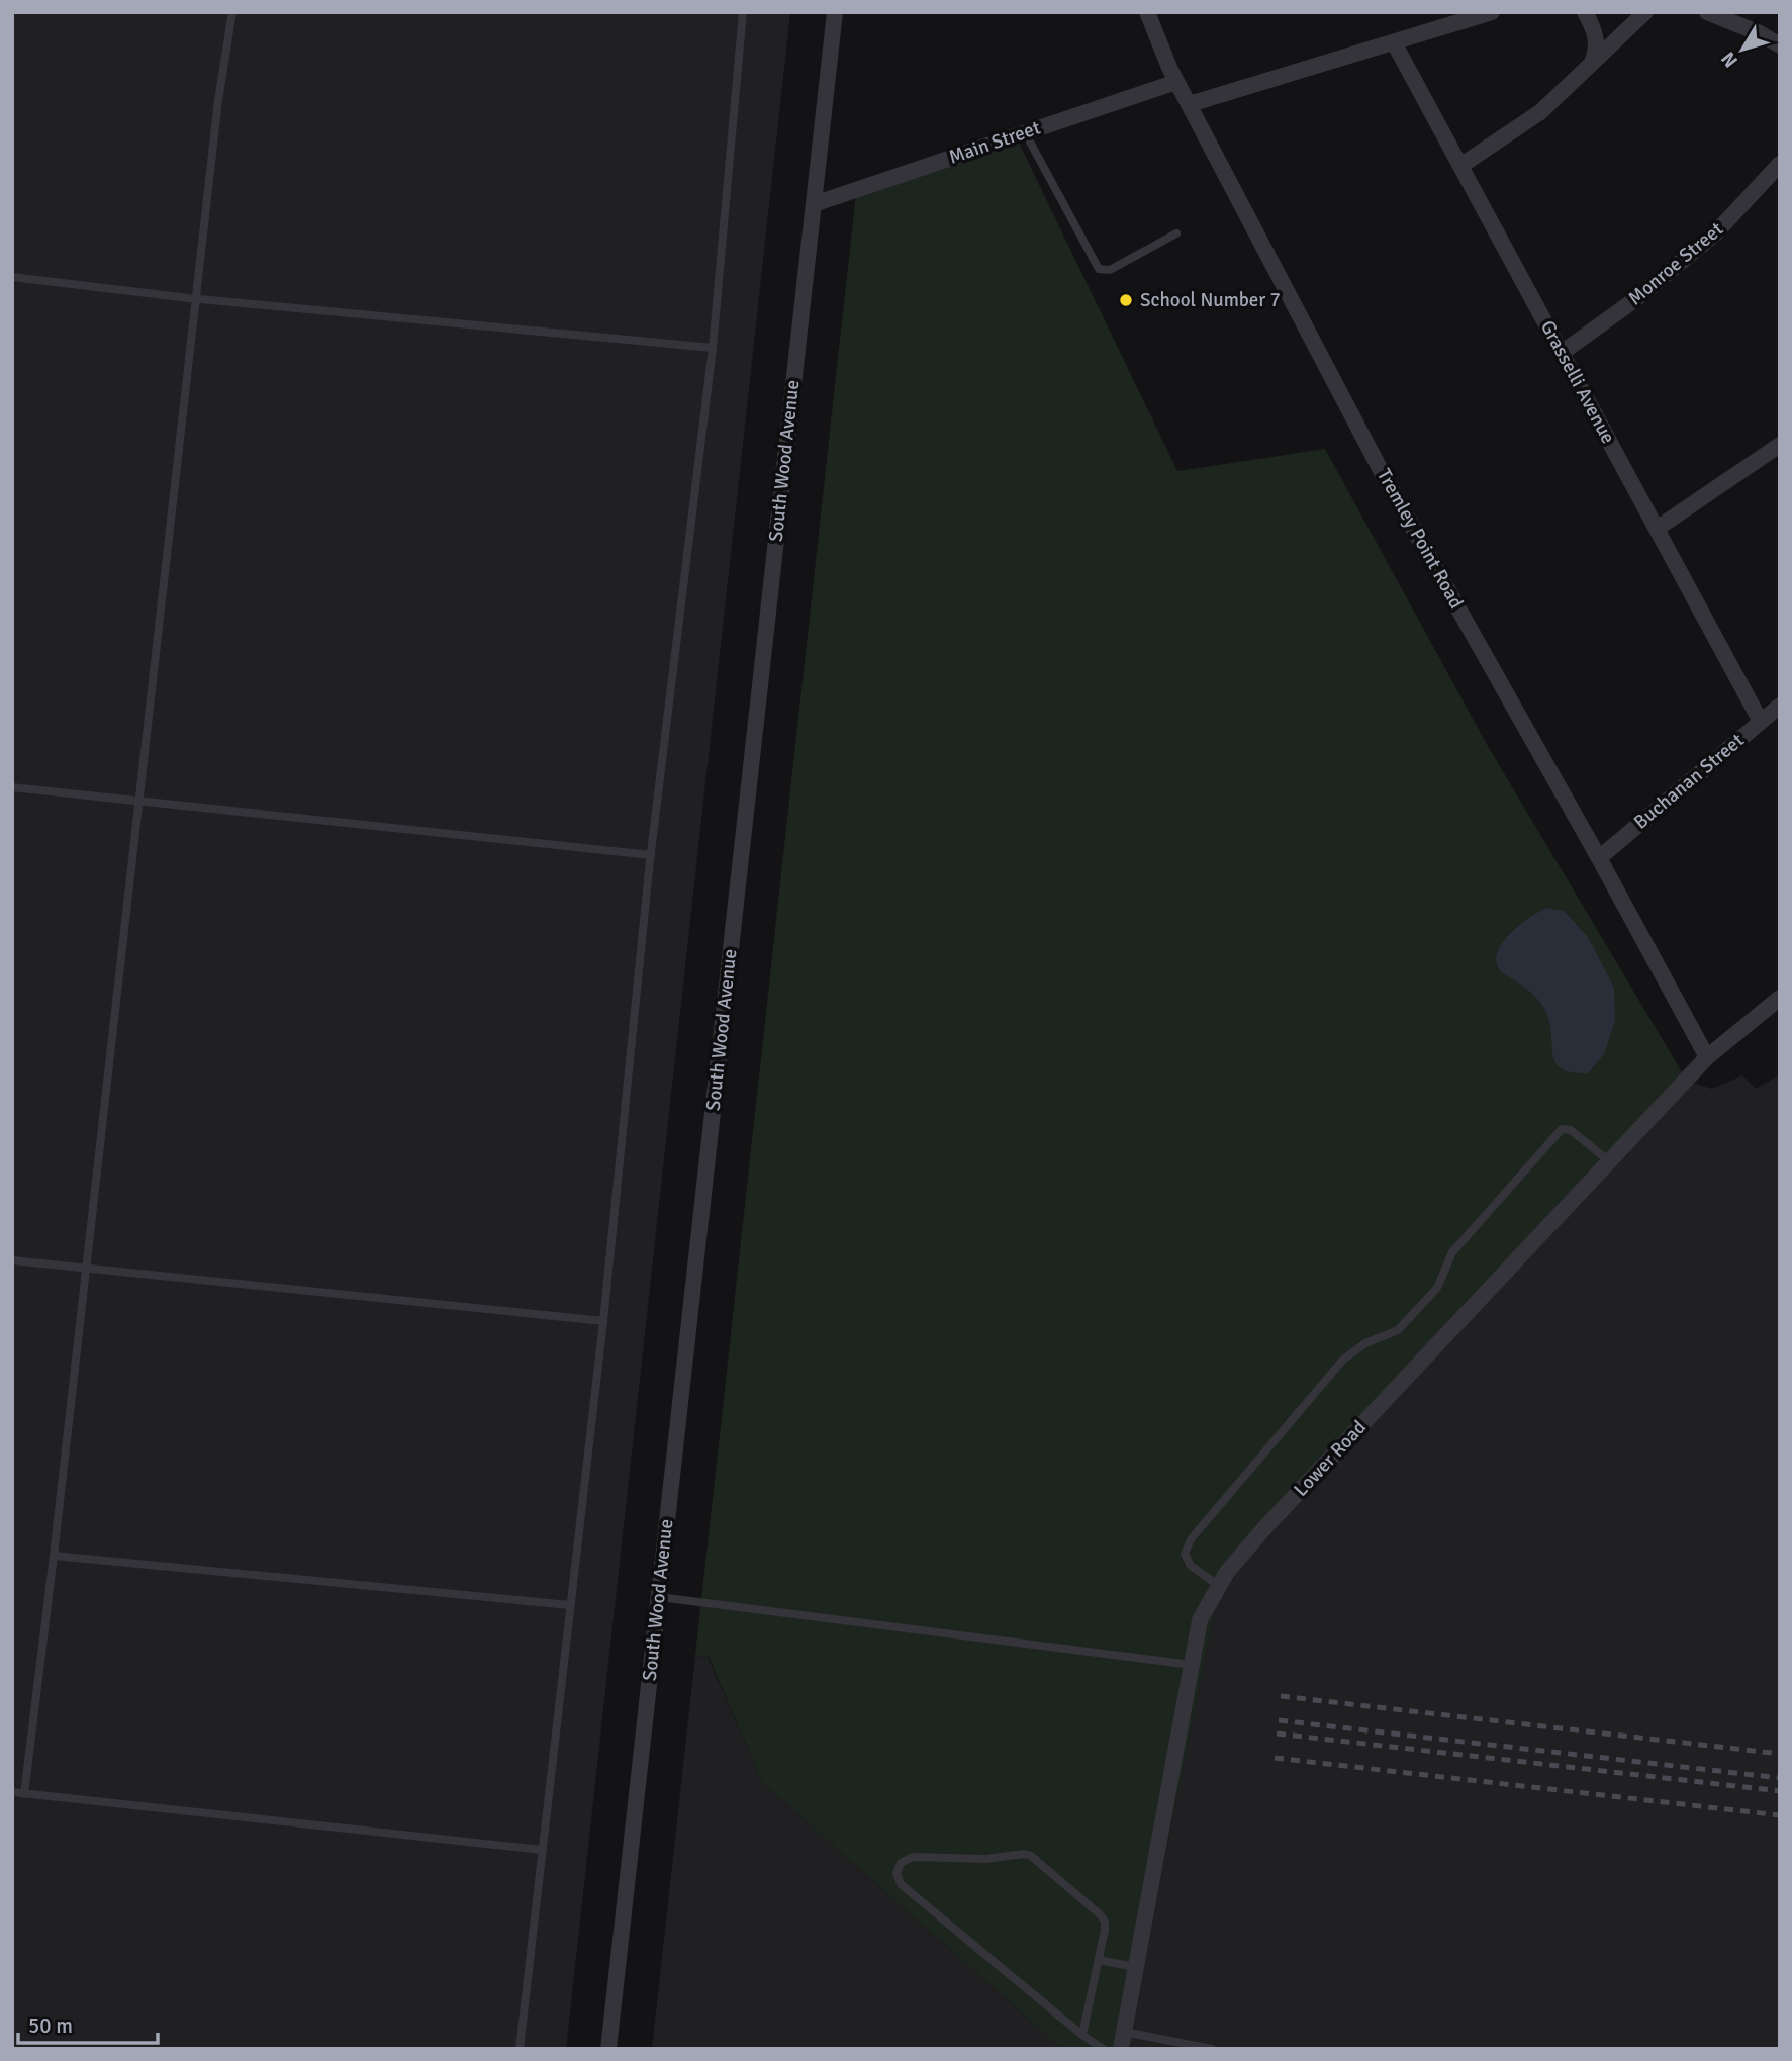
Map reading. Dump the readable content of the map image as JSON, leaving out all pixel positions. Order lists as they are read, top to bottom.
{
  "streets": {
    "street": [
      "Main Street",
      "Monroe Street",
      "Grasselli Avenue",
      "South Wood Avenue",
      "Tremley Point Road",
      "Buchanan Street",
      "Lower Road"
    ]
  },
  "crossings": [
    ["Main Street", "South Wood Avenue"],
    ["Main Street", "Tremley Point Road"],
    ["Monroe Street", "Grasselli Avenue"],
    ["Grasselli Avenue", "Buchanan Street"],
    ["Tremley Point Road", "Buchanan Street"],
    ["Tremley Point Road", "Lower Road"]
  ],
  "places": ["School Number 7"],
  "scale_bar": "50 m",
  "north": "bottom left"
}
